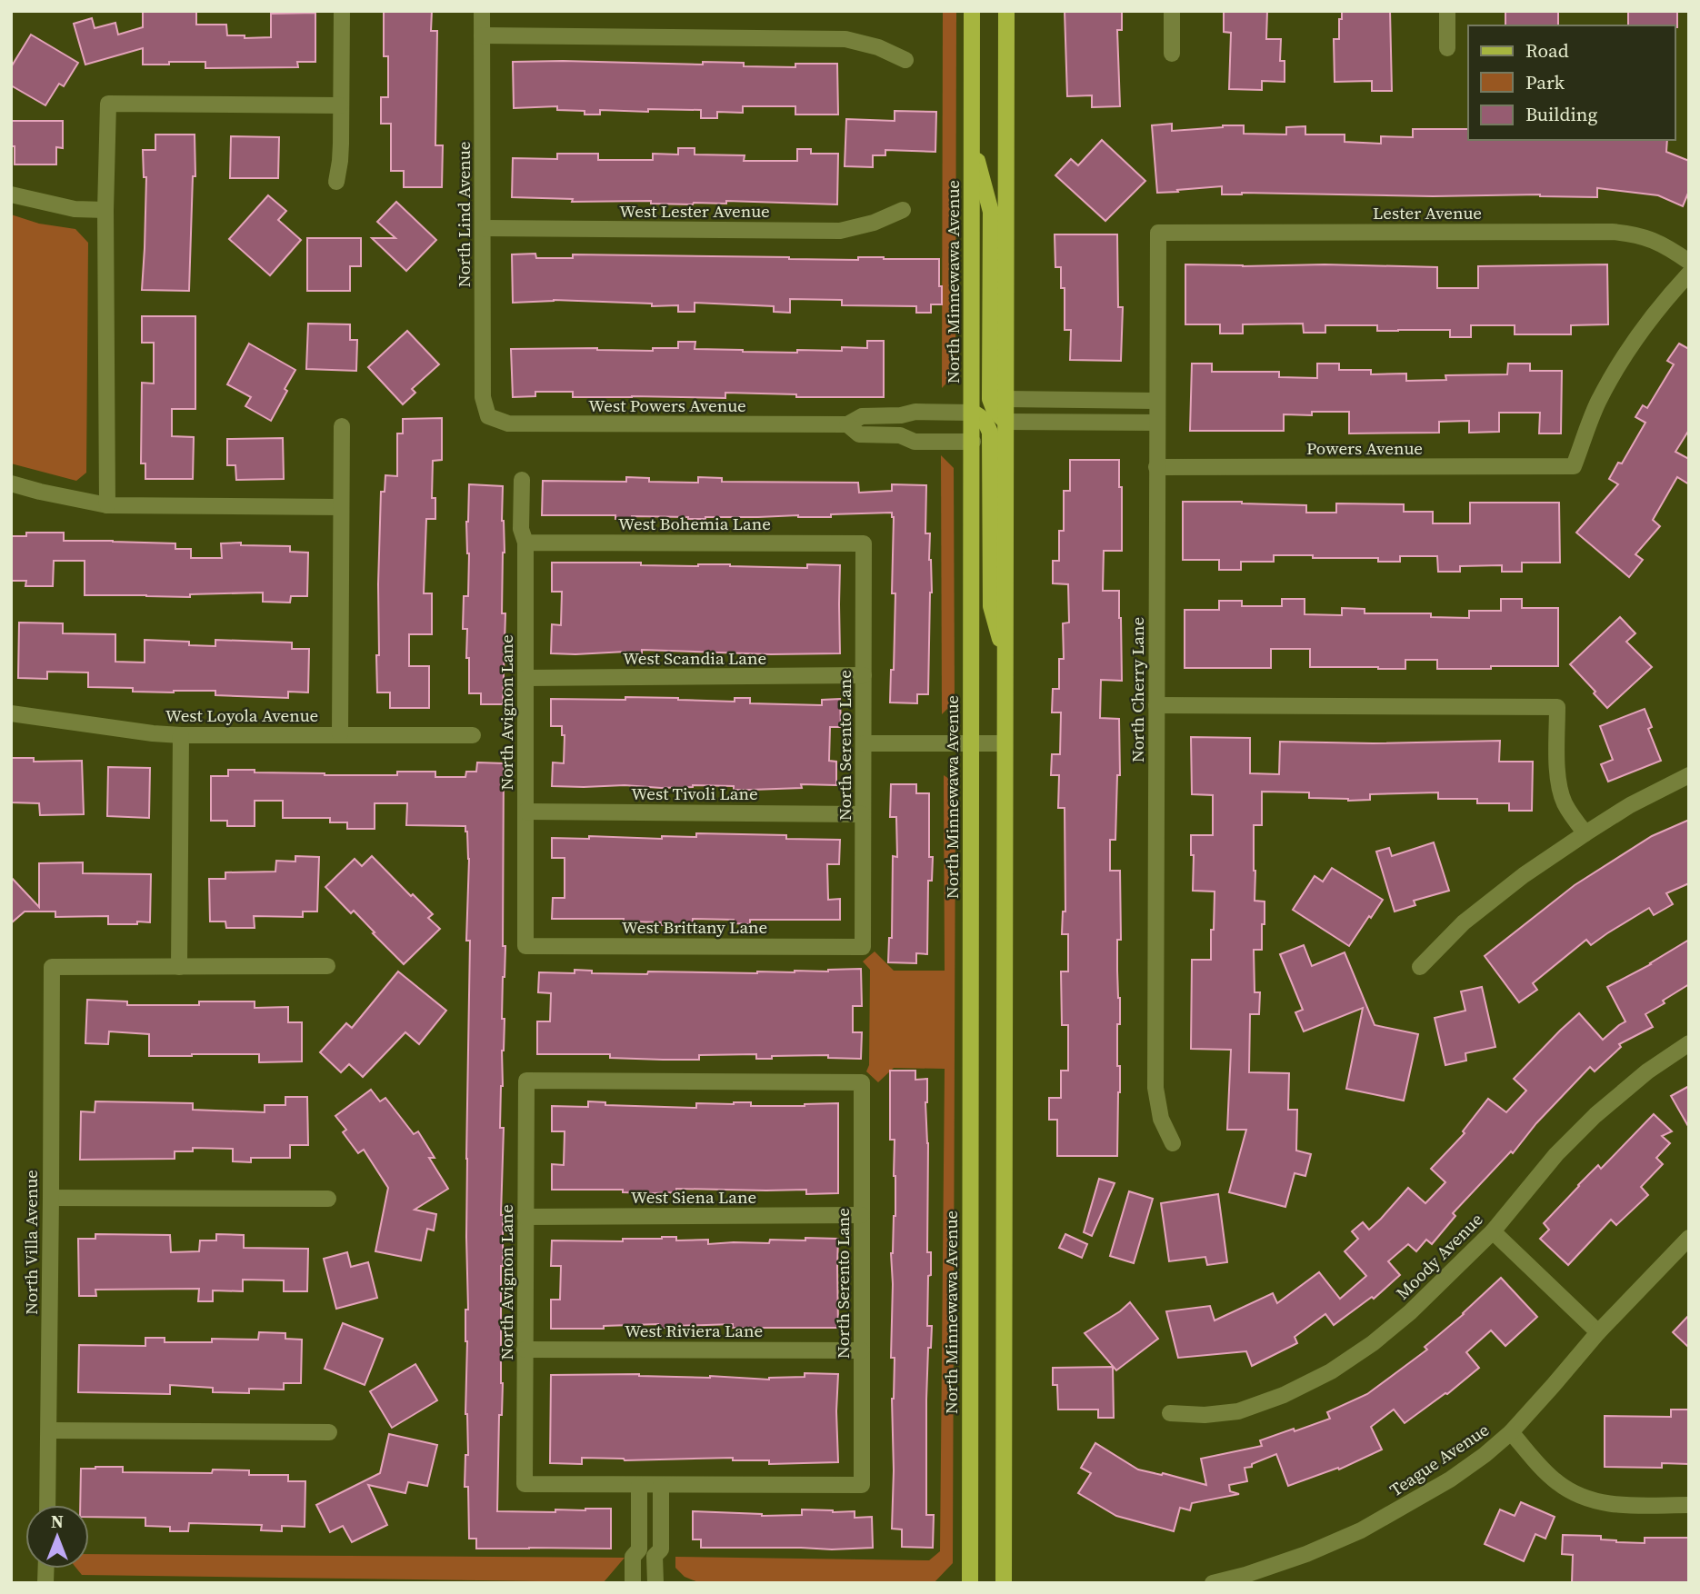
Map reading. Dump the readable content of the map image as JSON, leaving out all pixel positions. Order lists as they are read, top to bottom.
{
  "streets": {
    "main road": ["North Minnewawa Avenue"],
    "street": [
      "West Lester Avenue",
      "Lester Avenue",
      "North Lind Avenue",
      "West Powers Avenue",
      "Powers Avenue",
      "West Bohemia Lane",
      "West Scandia Lane",
      "North Cherry Lane",
      "North Avignon Lane",
      "West Loyola Avenue",
      "North Serento Lane",
      "West Tivoli Lane",
      "West Brittany Lane",
      "West Siena Lane",
      "North Villa Avenue",
      "Moody Avenue",
      "West Riviera Lane",
      "Teague Avenue"
    ]
  },
  "crossings": [
    ["West Lester Avenue", "North Lind Avenue"],
    ["Lester Avenue", "North Cherry Lane"],
    ["North Lind Avenue", "West Powers Avenue"],
    ["North Minnewawa Avenue", "West Powers Avenue"],
    ["Powers Avenue", "North Cherry Lane"],
    ["West Bohemia Lane", "North Avignon Lane"],
    ["West Bohemia Lane", "North Serento Lane"],
    ["West Scandia Lane", "North Avignon Lane"],
    ["West Scandia Lane", "North Serento Lane"],
    ["North Avignon Lane", "North Serento Lane"],
    ["North Avignon Lane", "West Tivoli Lane"],
    ["North Avignon Lane", "West Brittany Lane"],
    ["North Avignon Lane", "West Siena Lane"],
    ["North Avignon Lane", "West Riviera Lane"],
    ["North Serento Lane", "West Tivoli Lane"],
    ["North Serento Lane", "West Brittany Lane"],
    ["North Serento Lane", "West Siena Lane"],
    ["North Serento Lane", "West Riviera Lane"]
  ],
  "legend": ["Road", "Park", "Building"],
  "north": "top"
}
